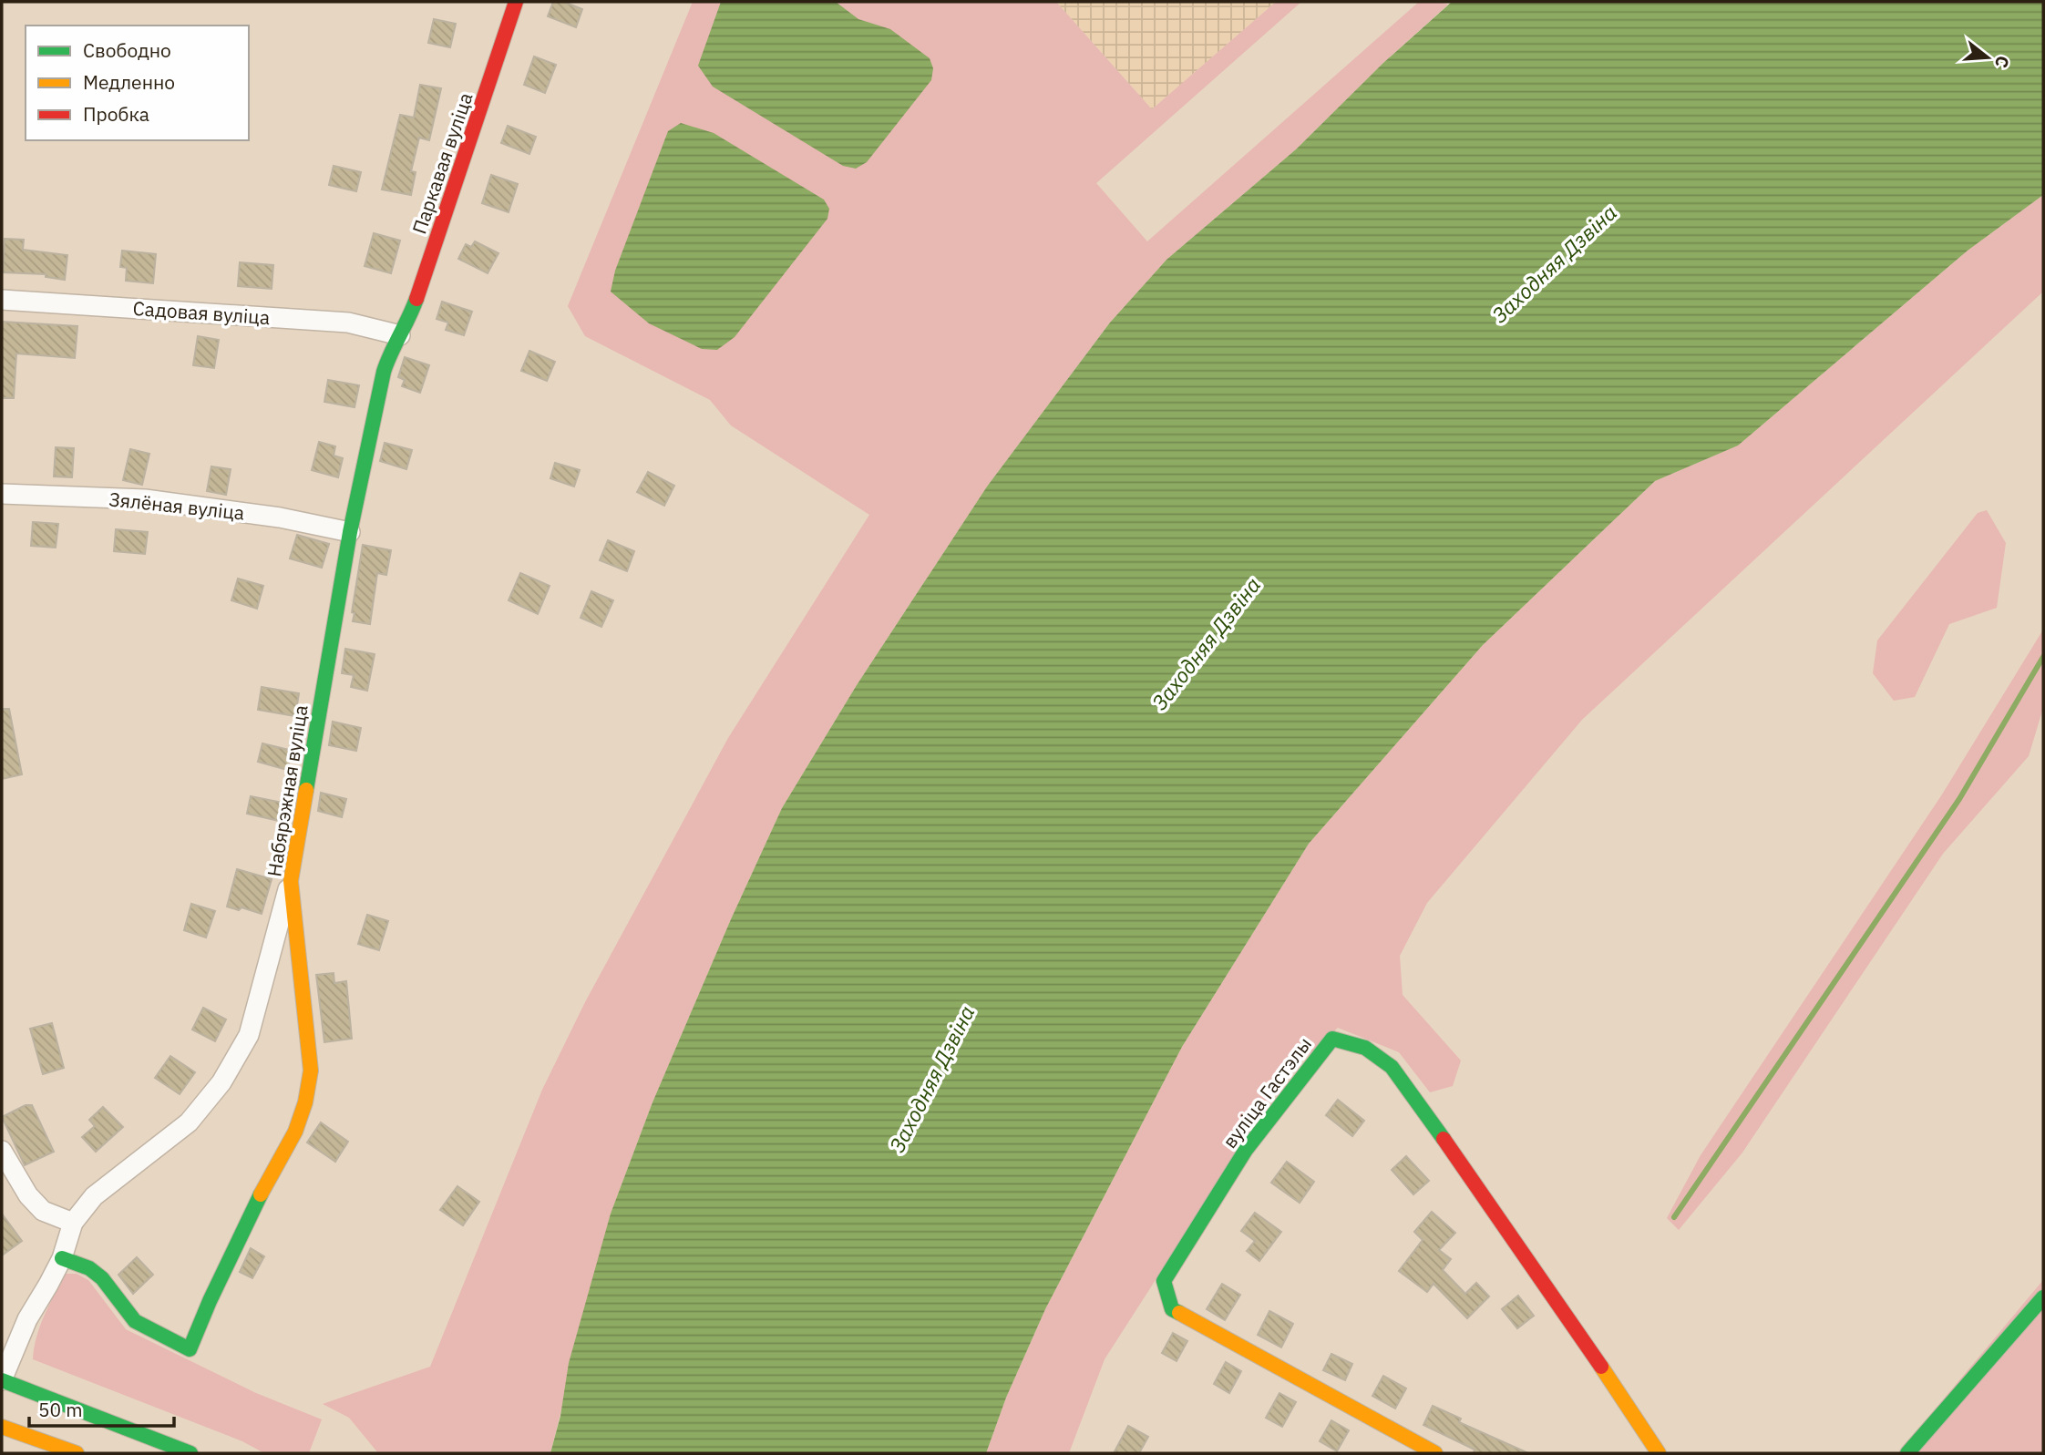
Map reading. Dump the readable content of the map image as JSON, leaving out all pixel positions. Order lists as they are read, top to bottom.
{
  "streets": {
    "street": [
      "Паркавая вуліца",
      "Садовая вуліца",
      "Зялёная вуліца",
      "Набярэжная вуліца",
      "вуліца Гастэлы"
    ]
  },
  "crossings": [
    ["Паркавая вуліца", "Садовая вуліца"],
    ["Паркавая вуліца", "Набярэжная вуліца"],
    ["Садовая вуліца", "Набярэжная вуліца"],
    ["Зялёная вуліца", "Набярэжная вуліца"]
  ],
  "water": ["Заходняя Дзвіна"],
  "legend": ["Свободно", "Медленно", "Пробка"],
  "scale_bar": "50 m",
  "north": "right"
}
